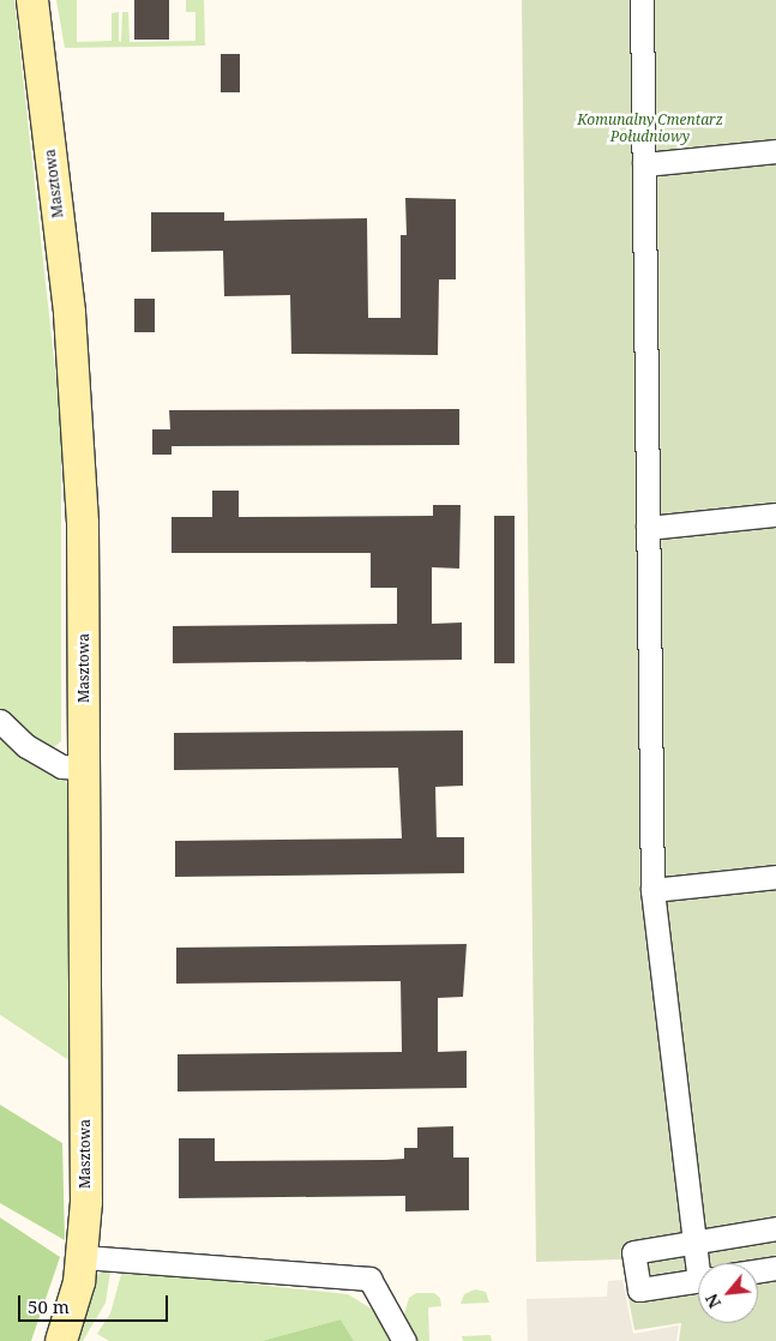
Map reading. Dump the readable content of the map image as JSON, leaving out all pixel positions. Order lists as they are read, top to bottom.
{
  "streets": {
    "street": ["Masztowa"]
  },
  "parks": ["Komunalny Cmentarz Południowy"],
  "scale_bar": "50 m",
  "north": "bottom left"
}
